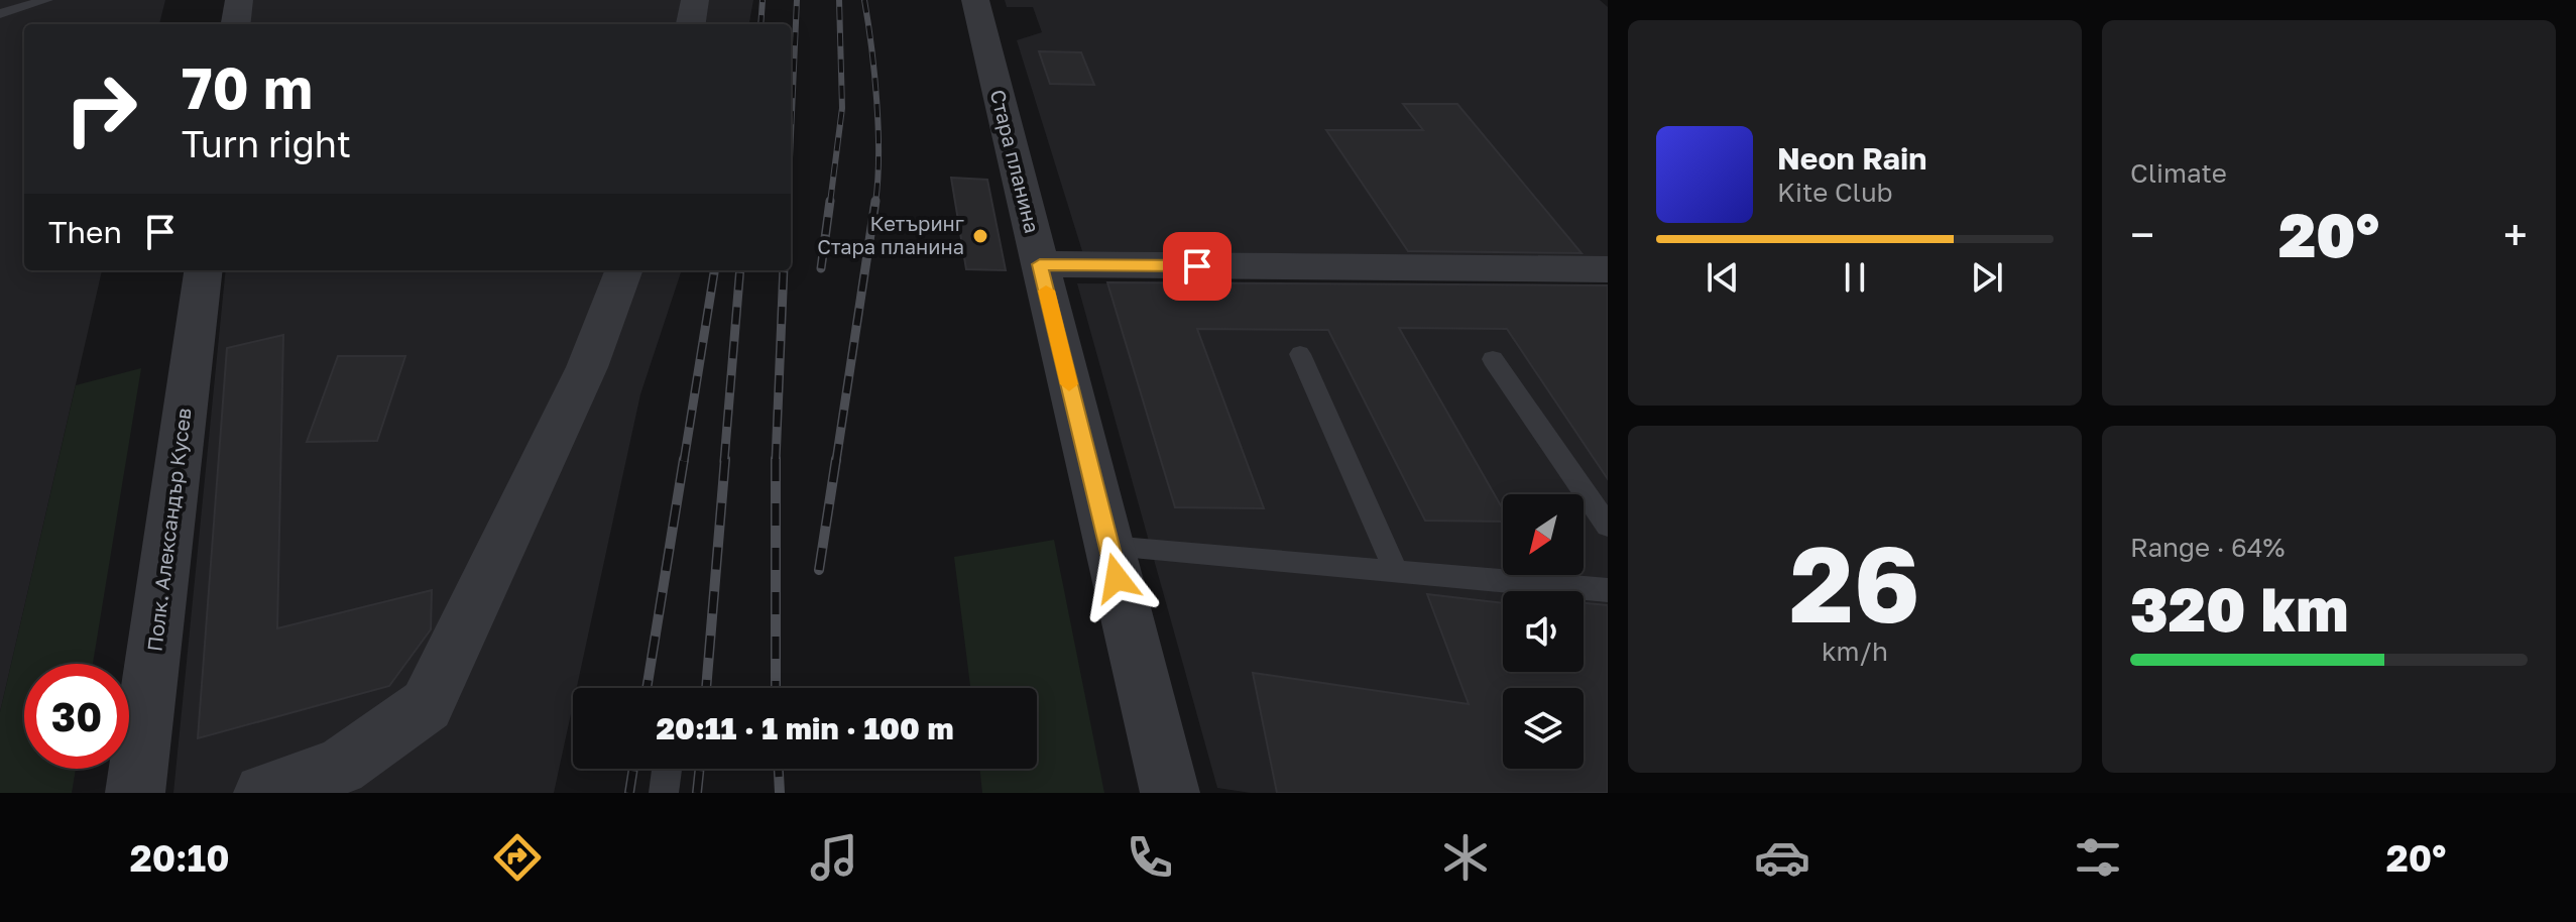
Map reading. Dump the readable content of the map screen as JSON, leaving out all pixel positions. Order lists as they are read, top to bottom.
{
  "streets": {
    "street": ["Стара планина", "Полк. Александър Кусев"]
  },
  "places": ["Кетъринг Стара планина"],
  "north": "bottom left",
  "page": {
    "tile": [
      "Climate",
      ["26", "km/h"],
      ["Range · 64%", "320 km"]
    ],
    "turn": ["70 m", "Turn right"],
    "song": ["Neon Rain", "Kite Club"],
    "then": "Then",
    "heat": ["−", "20°", "+"],
    "limit": "30",
    "trip": "20:11 · 1 min · 100 m",
    "tabs": ["20:10", "20°"]
  }
}
